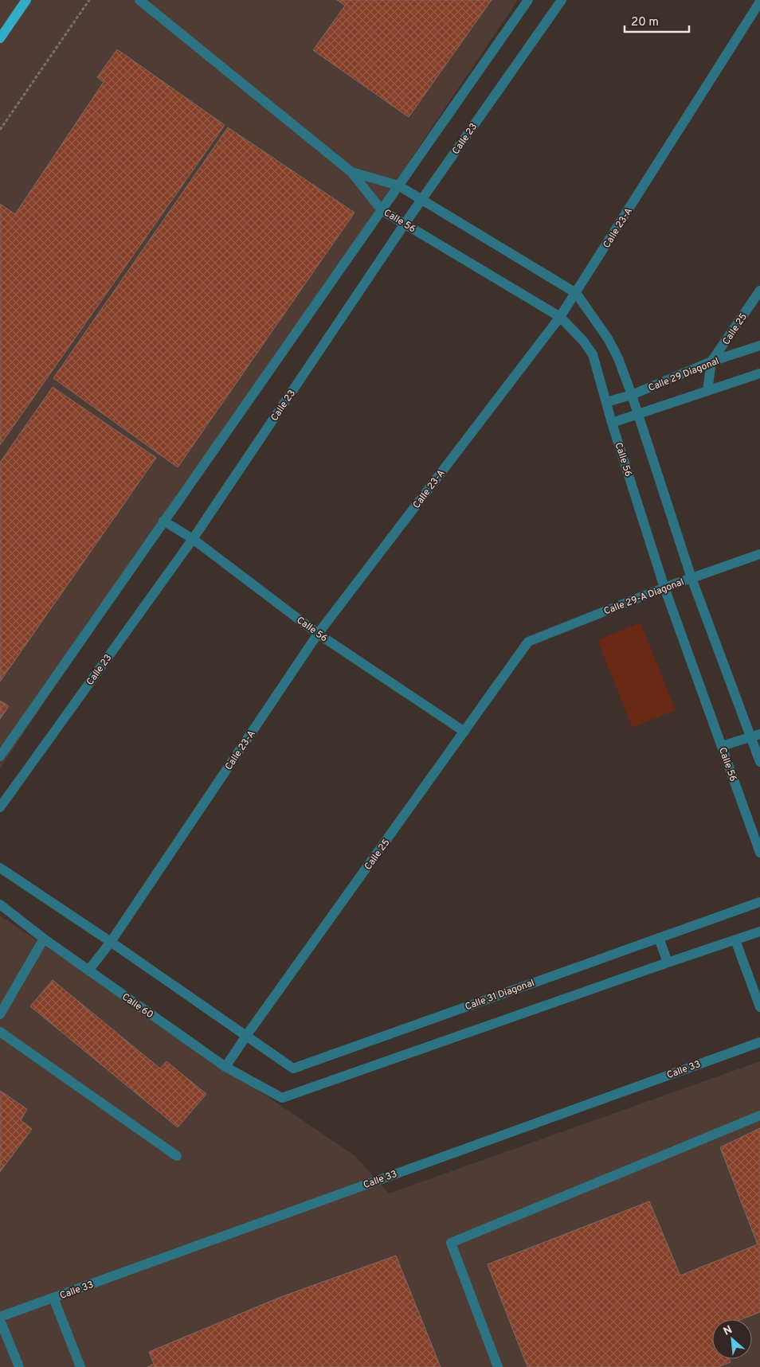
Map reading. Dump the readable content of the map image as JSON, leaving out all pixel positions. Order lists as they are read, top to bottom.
{
  "streets": {
    "street": [
      "Calle 23",
      "Calle 56",
      "Calle 23-A",
      "Calle 25",
      "Calle 29 Diagonal",
      "Calle 29-A Diagonal",
      "Calle 31 Diagonal",
      "Calle 60",
      "Calle 33"
    ]
  },
  "crossings": [
    ["Calle 23", "Calle 56"],
    ["Calle 56", "Calle 23-A"],
    ["Calle 56", "Calle 25"],
    ["Calle 56", "Calle 29 Diagonal"],
    ["Calle 56", "Calle 29-A Diagonal"],
    ["Calle 23-A", "Calle 60"],
    ["Calle 25", "Calle 29 Diagonal"],
    ["Calle 25", "Calle 29-A Diagonal"],
    ["Calle 25", "Calle 31 Diagonal"],
    ["Calle 25", "Calle 60"]
  ],
  "scale_bar": "20 m",
  "north": "top left"
}
